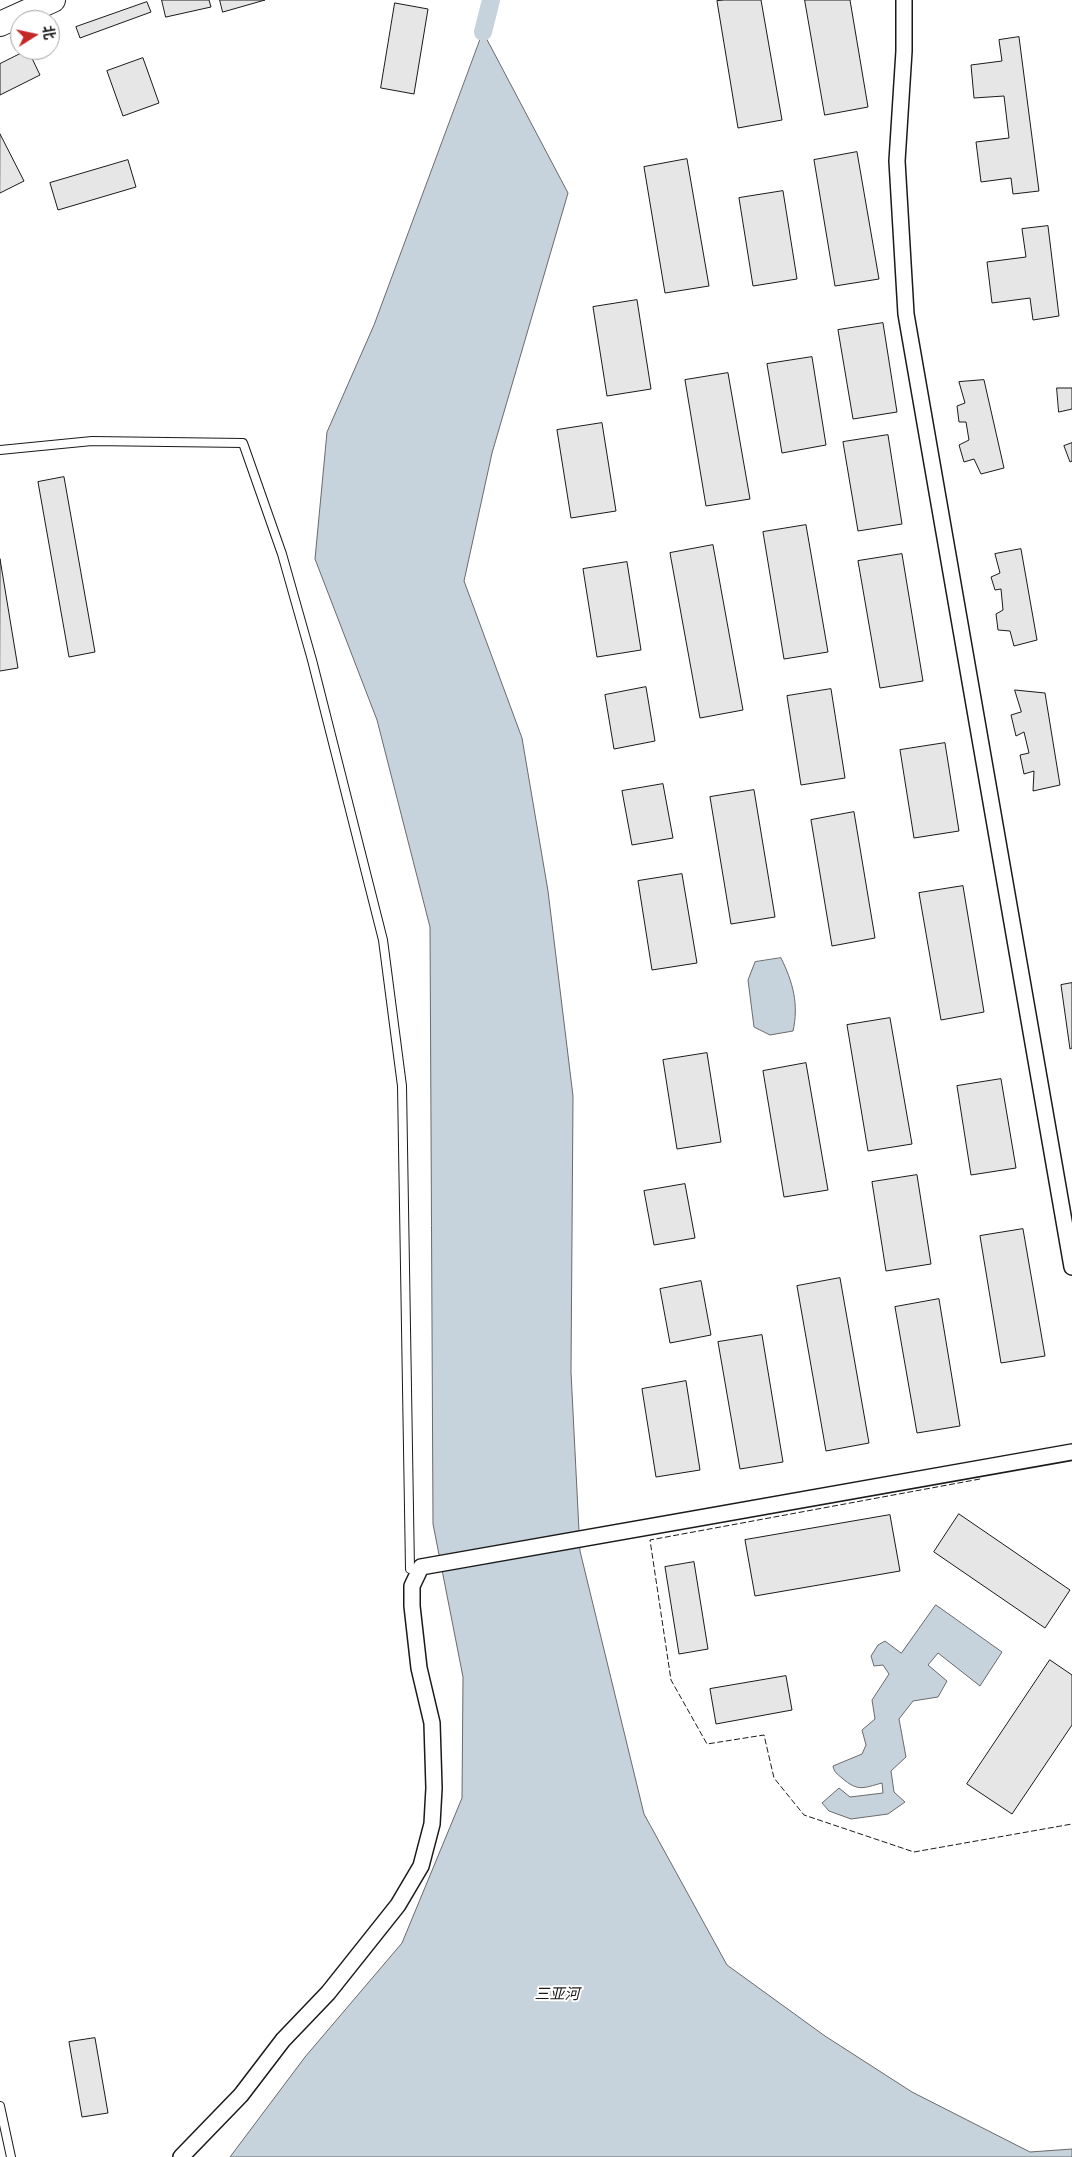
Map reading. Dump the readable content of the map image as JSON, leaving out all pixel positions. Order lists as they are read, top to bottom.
{
  "water": ["三亚河"],
  "north": "right"
}
